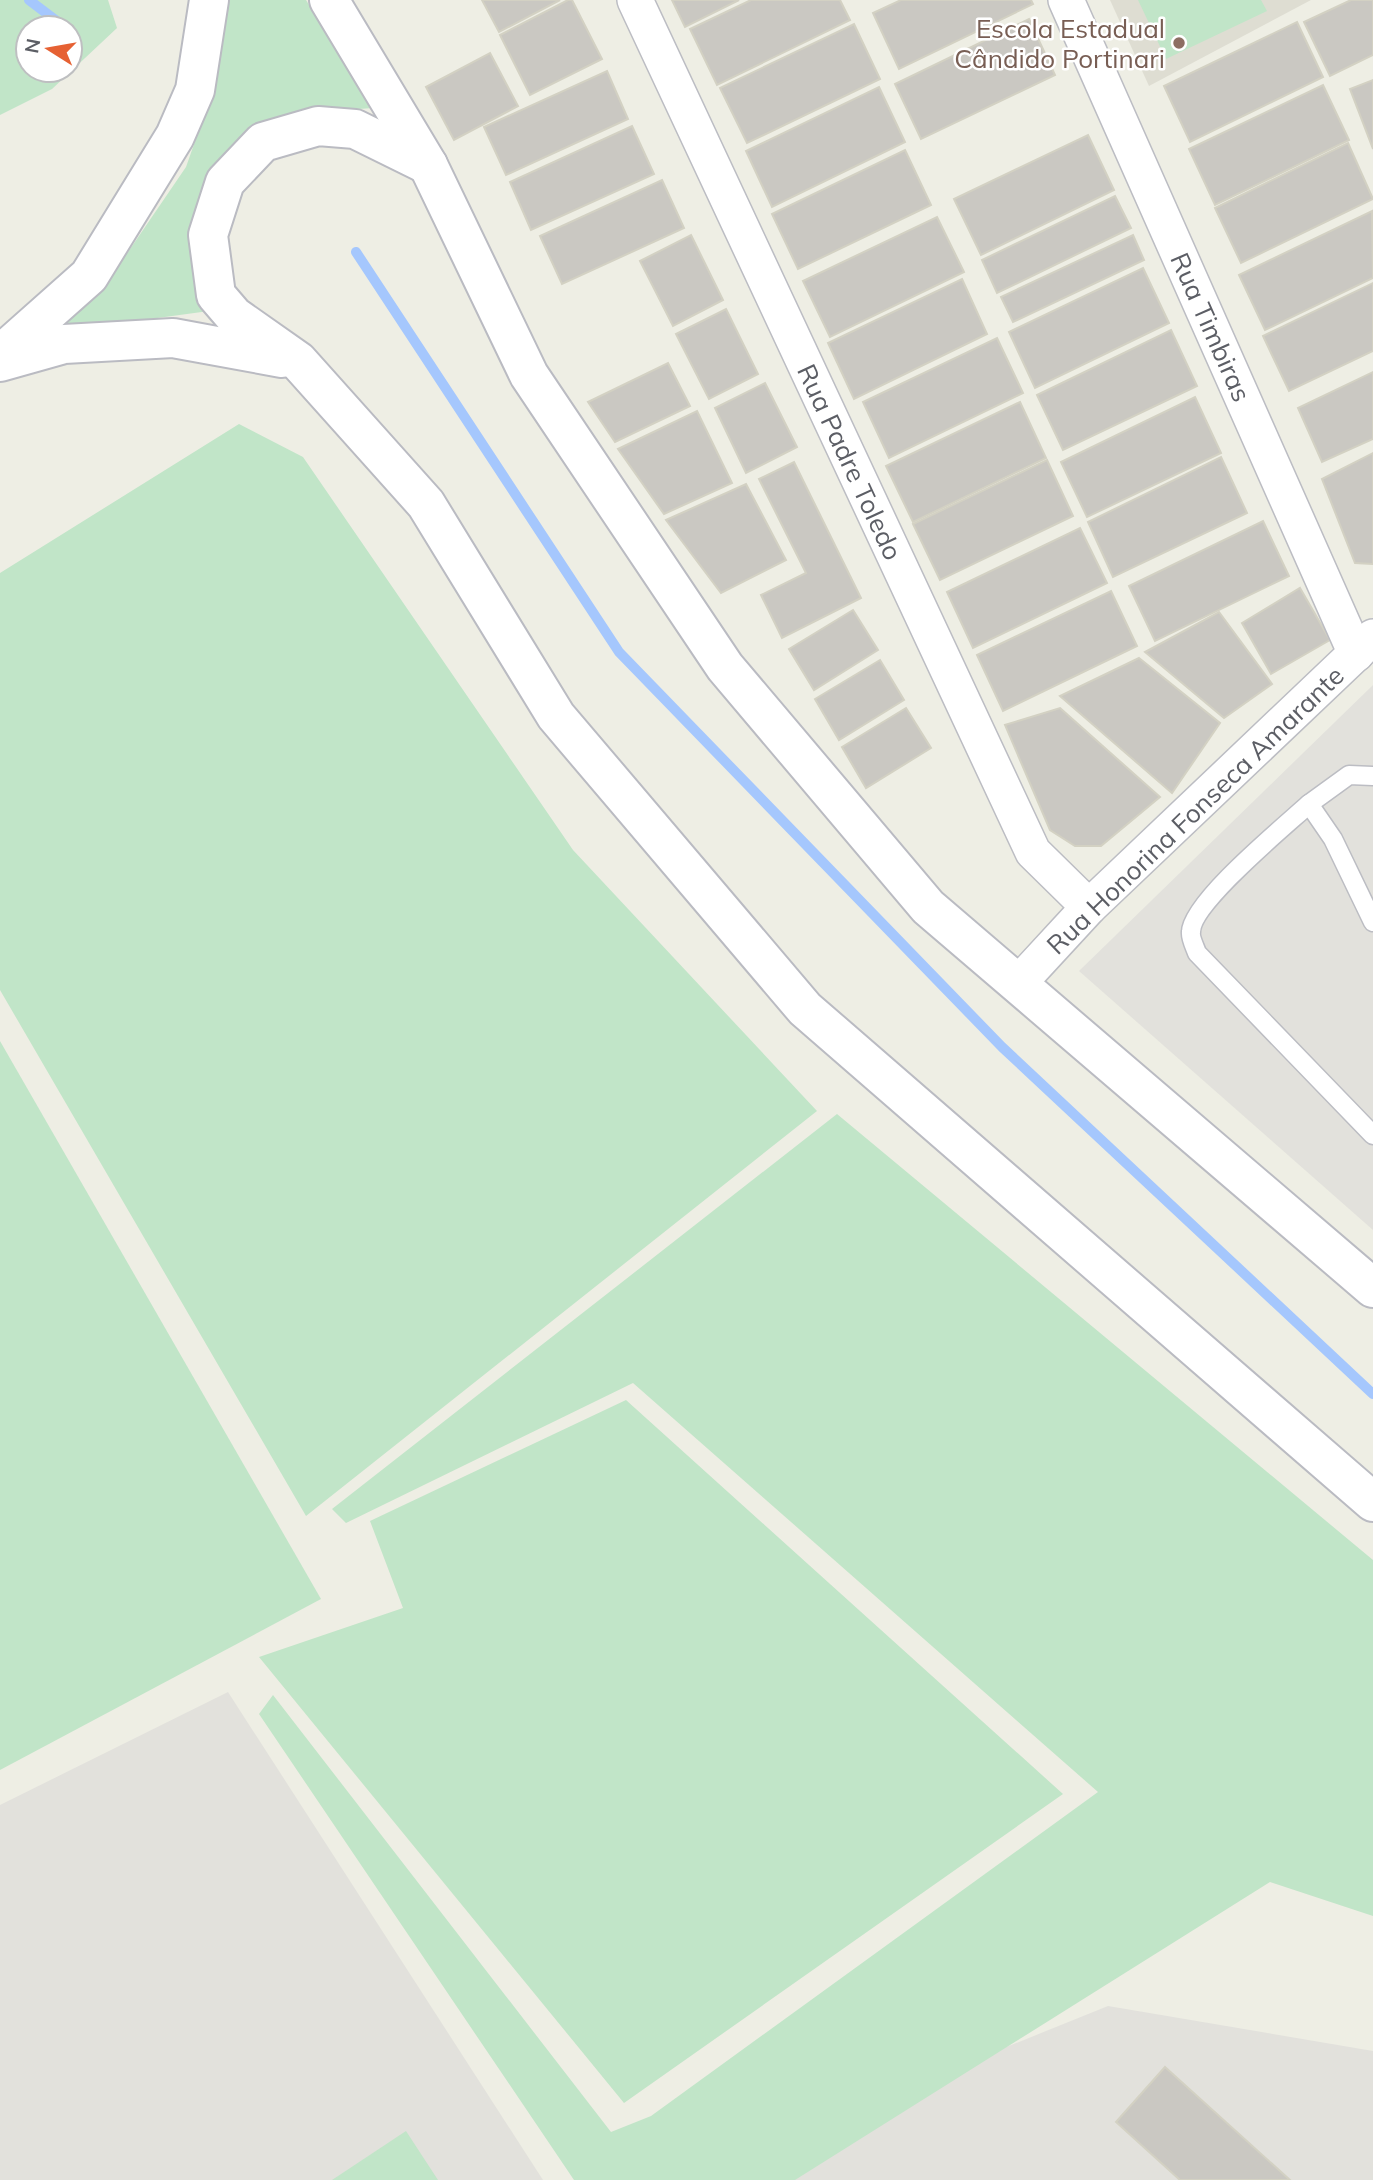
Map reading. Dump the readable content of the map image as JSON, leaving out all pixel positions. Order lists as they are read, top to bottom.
{
  "streets": {
    "street": ["Rua Timbiras", "Rua Padre Toledo", "Rua Honorina Fonseca Amarante"]
  },
  "crossings": [
    ["Rua Timbiras", "Rua Honorina Fonseca Amarante"],
    ["Rua Padre Toledo", "Rua Honorina Fonseca Amarante"]
  ],
  "places": ["Escola Estadual Cândido Portinari"],
  "north": "left"
}
